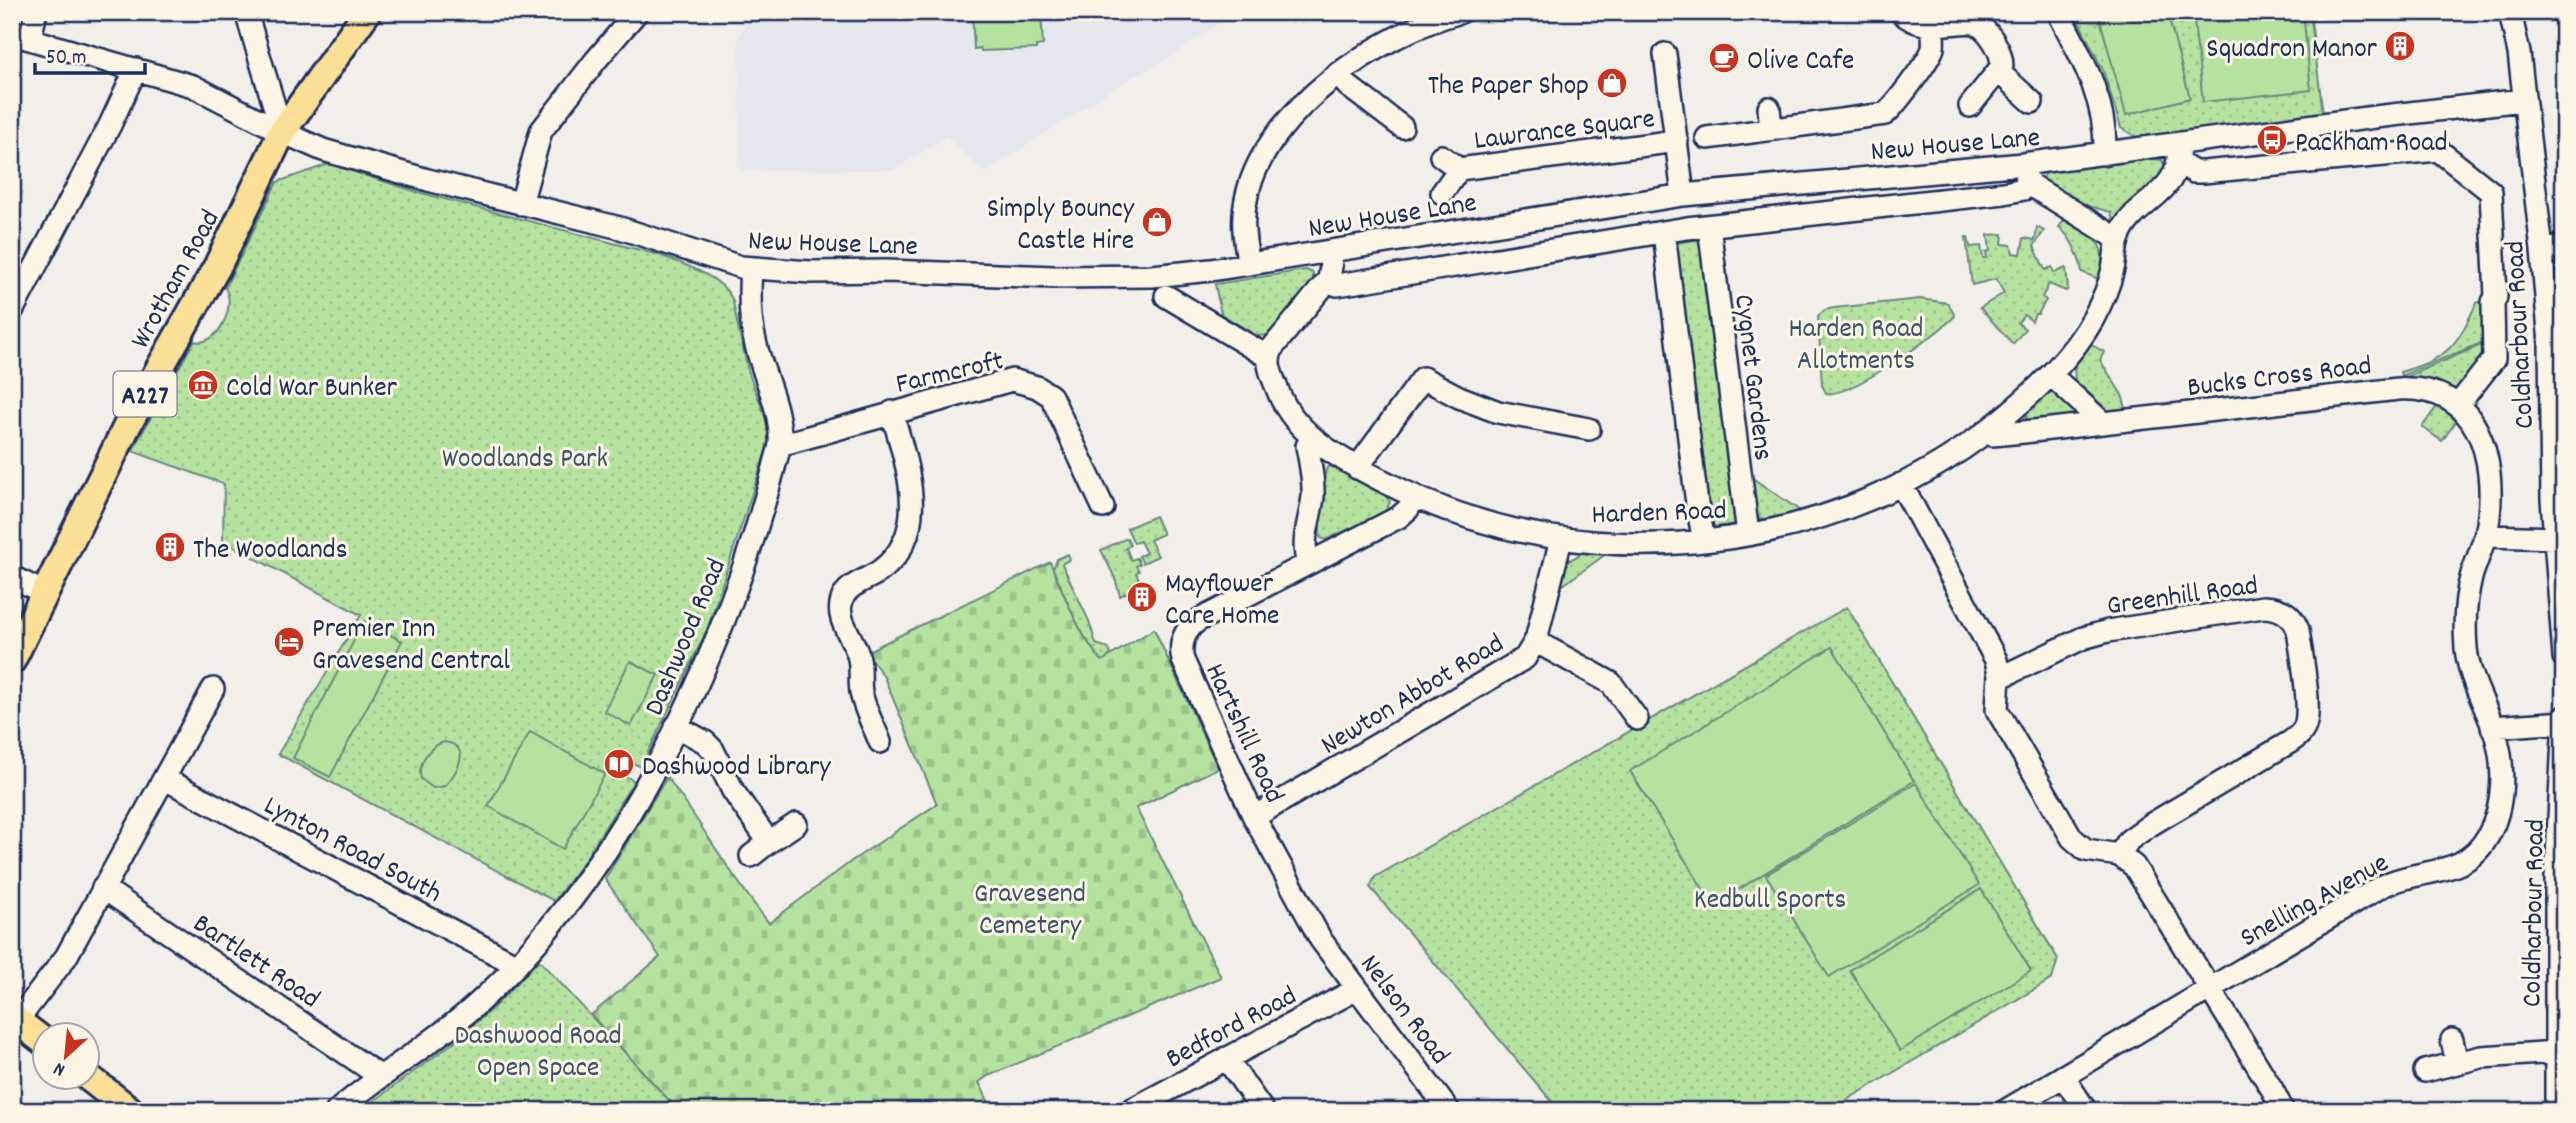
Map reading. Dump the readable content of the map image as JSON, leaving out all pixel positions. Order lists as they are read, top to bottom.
{
  "streets": {
    "main road": ["Wrotham Road", "A227"],
    "street": [
      "Lawrance Square",
      "New House Lane",
      "Coldharbour Road",
      "Farmcroft",
      "Bucks Cross Road",
      "Cygnet Gardens",
      "Harden Road",
      "Greenhill Road",
      "Dashwood Road",
      "Newton Abbot Road",
      "Hartshill Road",
      "Lynton Road South",
      "Snelling Avenue",
      "Bartlett Road",
      "Nelson Road",
      "Bedford Road"
    ]
  },
  "crossings": [
    ["Lawrance Square", "New House Lane"],
    ["New House Lane", "Wrotham Road"],
    ["New House Lane", "Coldharbour Road"],
    ["New House Lane", "Bucks Cross Road"],
    ["New House Lane", "Cygnet Gardens"],
    ["New House Lane", "Harden Road"],
    ["New House Lane", "Dashwood Road"],
    ["Farmcroft", "Dashwood Road"],
    ["Bucks Cross Road", "Harden Road"],
    ["Bucks Cross Road", "Snelling Avenue"],
    ["Cygnet Gardens", "Harden Road"],
    ["Harden Road", "Newton Abbot Road"],
    ["Harden Road", "Hartshill Road"],
    ["Dashwood Road", "Lynton Road South"],
    ["Dashwood Road", "Bartlett Road"],
    ["Newton Abbot Road", "Hartshill Road"],
    ["Hartshill Road", "Nelson Road"],
    ["Nelson Road", "Bedford Road"]
  ],
  "parks": [
    "Harden Road Allotments",
    "Woodlands Park",
    "Gravesend Cemetery",
    "Kedbull Sports",
    "Dashwood Road Open Space"
  ],
  "places": {
    "building": ["Squadron Manor", "The Woodlands", "Mayflower Care Home"],
    "cafe": ["Olive Cafe"],
    "shop": ["The Paper Shop", "Simply Bouncy Castle Hire"],
    "bus stop": ["Packham Road"],
    "museum": ["Cold War Bunker"],
    "hotel": ["Premier Inn Gravesend Central"],
    "library": ["Dashwood Library"]
  },
  "scale_bar": "50 m",
  "north": "bottom left"
}
